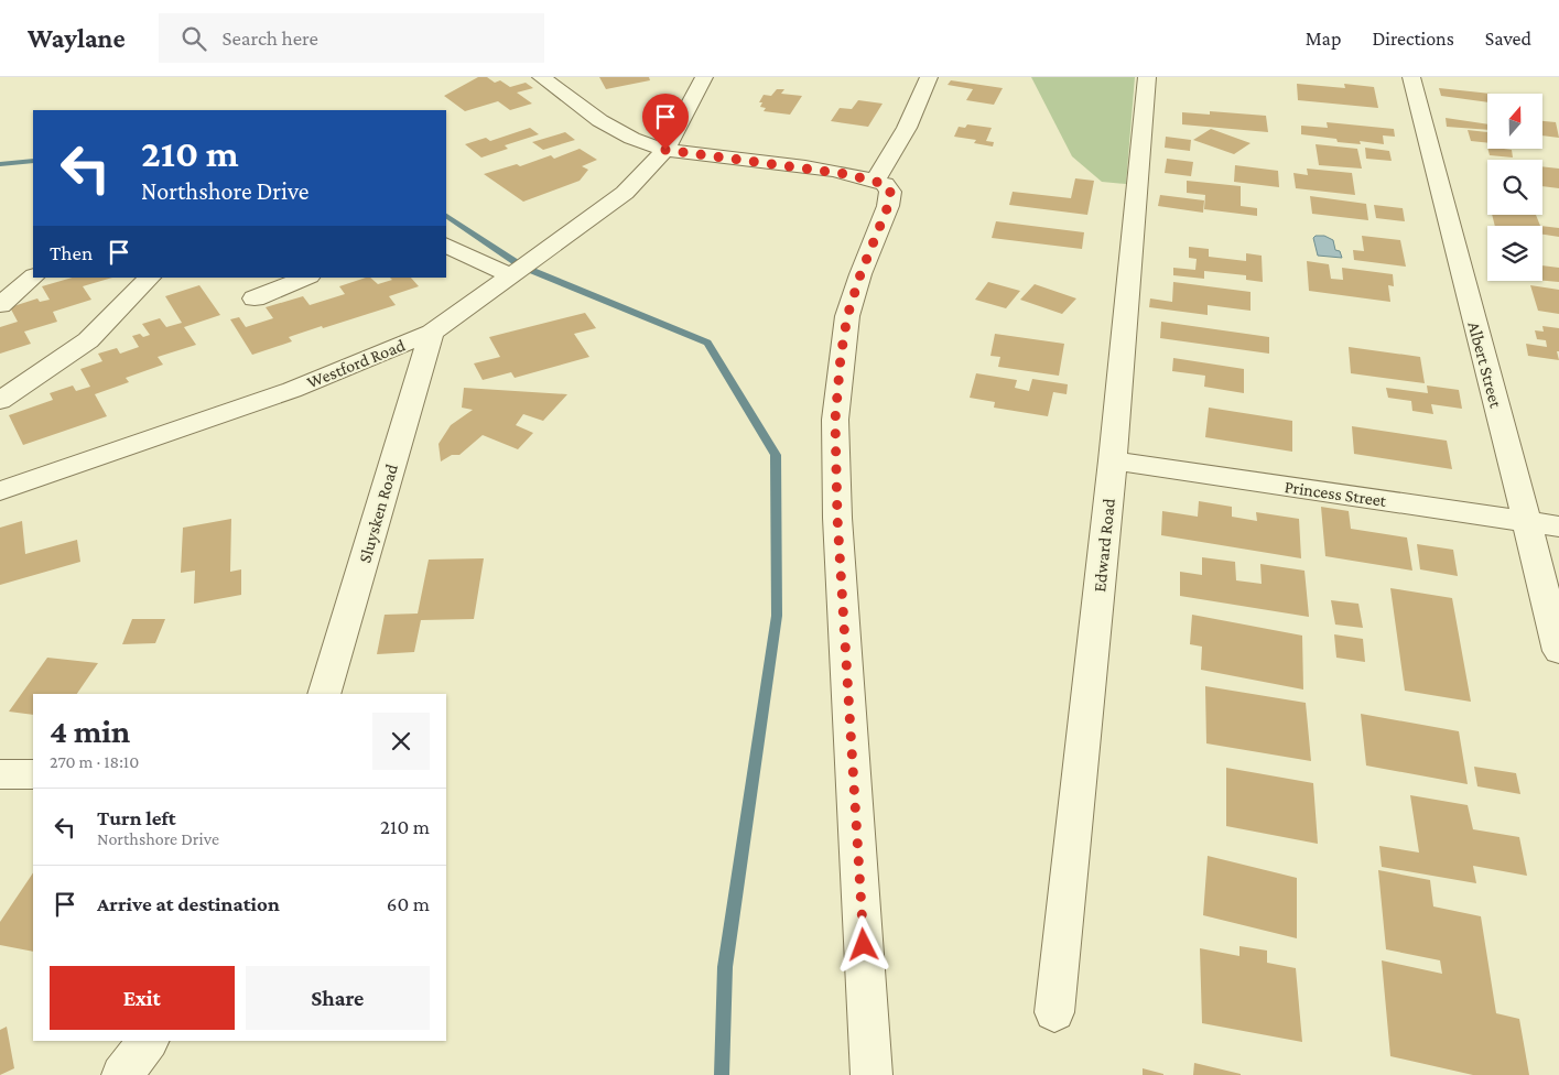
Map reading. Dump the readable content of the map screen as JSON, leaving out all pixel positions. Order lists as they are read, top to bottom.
{
  "streets": {
    "street": [
      "Westford Road",
      "Albert Street",
      "Princess Street",
      "Sluysken Road",
      "Edward Road"
    ]
  },
  "crossings": [
    ["Westford Road", "Sluysken Road"],
    ["Albert Street", "Princess Street"],
    ["Princess Street", "Edward Road"]
  ],
  "north": "top",
  "page": {
    "header": "Waylane",
    "search": "Search here",
    "nav": ["Map", "Directions", "Saved"],
    "turn": ["210 m", "Northshore Drive"],
    "then": "Then",
    "heading": ["4 min", "270 m · 18:10"],
    "list": [
      {
        "name": "Turn left",
        "note": "Northshore Drive",
        "value": "210 m"
      },
      {
        "name": "Arrive at destination",
        "value": "60 m"
      }
    ],
    "buttons": ["Exit", "Share"]
  }
}
